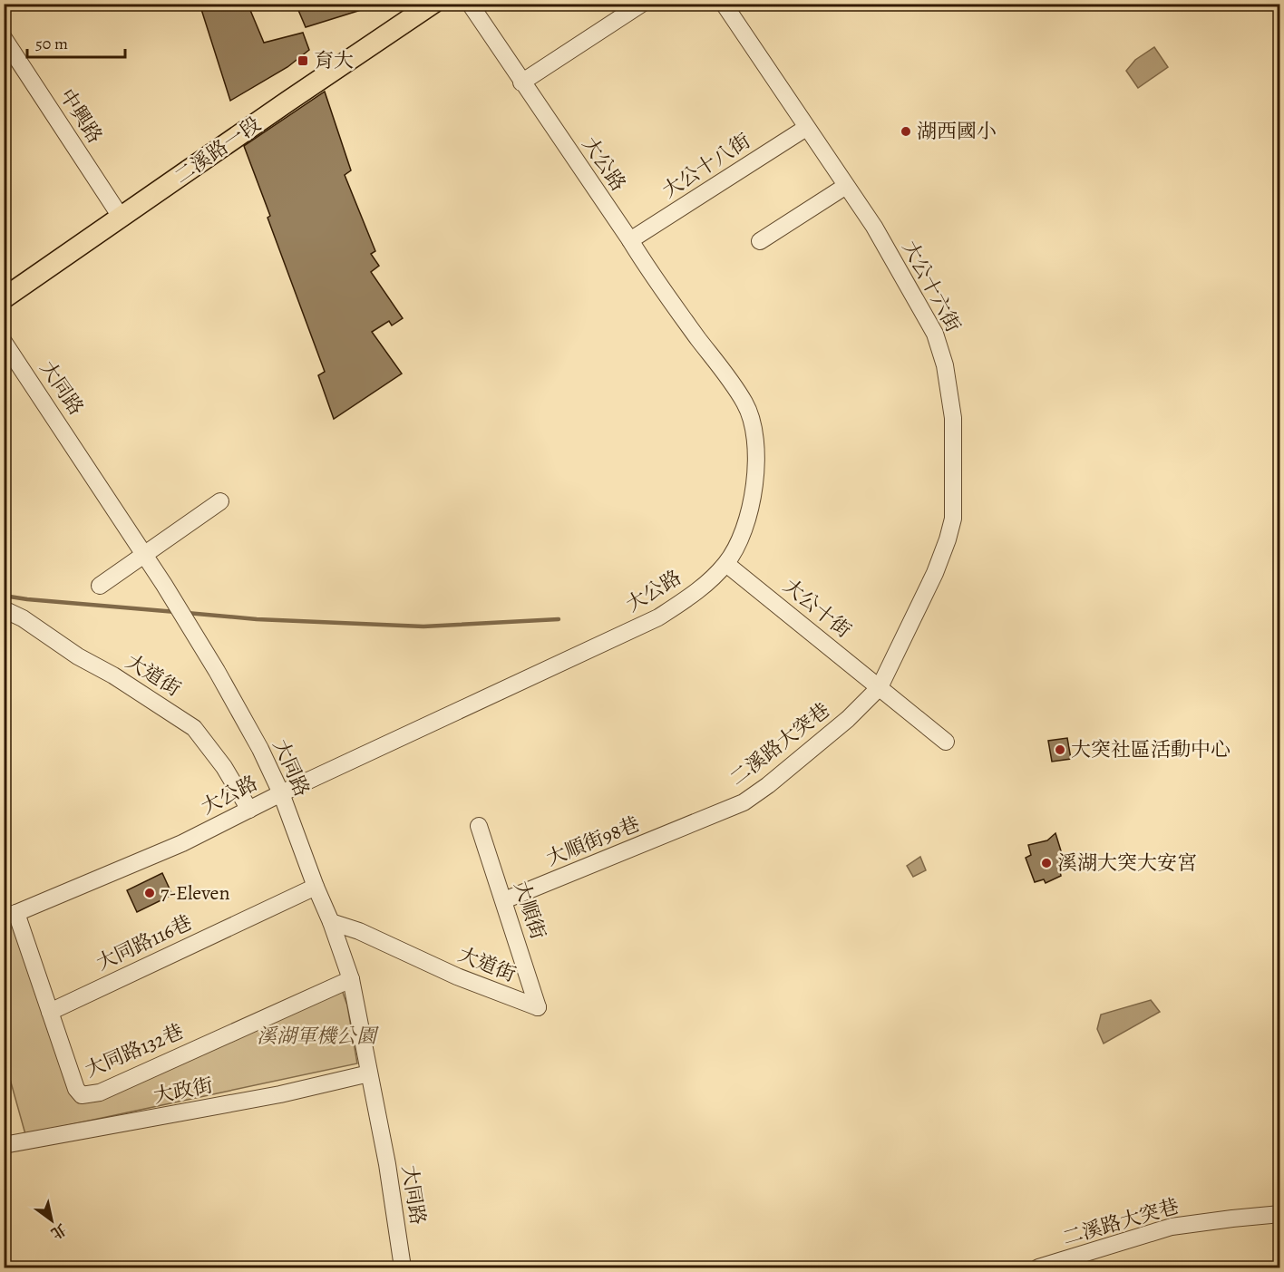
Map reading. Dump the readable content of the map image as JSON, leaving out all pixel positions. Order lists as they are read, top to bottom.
{
  "streets": {
    "main road": ["二溪路一段"],
    "street": [
      "中興路",
      "大公路",
      "大公十八街",
      "大公十六街",
      "大同路",
      "大公十街",
      "大道街",
      "二溪路大突巷",
      "大順街98巷",
      "大順街",
      "大同路116巷",
      "大同路132巷",
      "大政街"
    ]
  },
  "crossings": [
    ["中興路", "二溪路一段"],
    ["大公路", "大公十八街"],
    ["大公路", "大同路"],
    ["大公路", "大公十街"],
    ["大公路", "大道街"],
    ["大公路", "大同路132巷"],
    ["大公十八街", "大公十六街"],
    ["大公十六街", "大公十街"],
    ["大公十六街", "二溪路大突巷"],
    ["大同路", "大道街"],
    ["大同路", "大同路116巷"],
    ["大同路", "大同路132巷"],
    ["大同路", "大政街"],
    ["大公十街", "二溪路大突巷"],
    ["大道街", "大順街"],
    ["二溪路大突巷", "大順街98巷"],
    ["大順街98巷", "大順街"],
    ["大同路116巷", "大同路132巷"]
  ],
  "parks": ["溪湖軍機公園"],
  "places": {
    "transit": ["育大"],
    "other": [
      "湖西國小",
      "大突社區活動中心",
      "溪湖大突大安宮",
      "7-Eleven"
    ]
  },
  "scale_bar": "50 m",
  "north": "bottom right"
}
